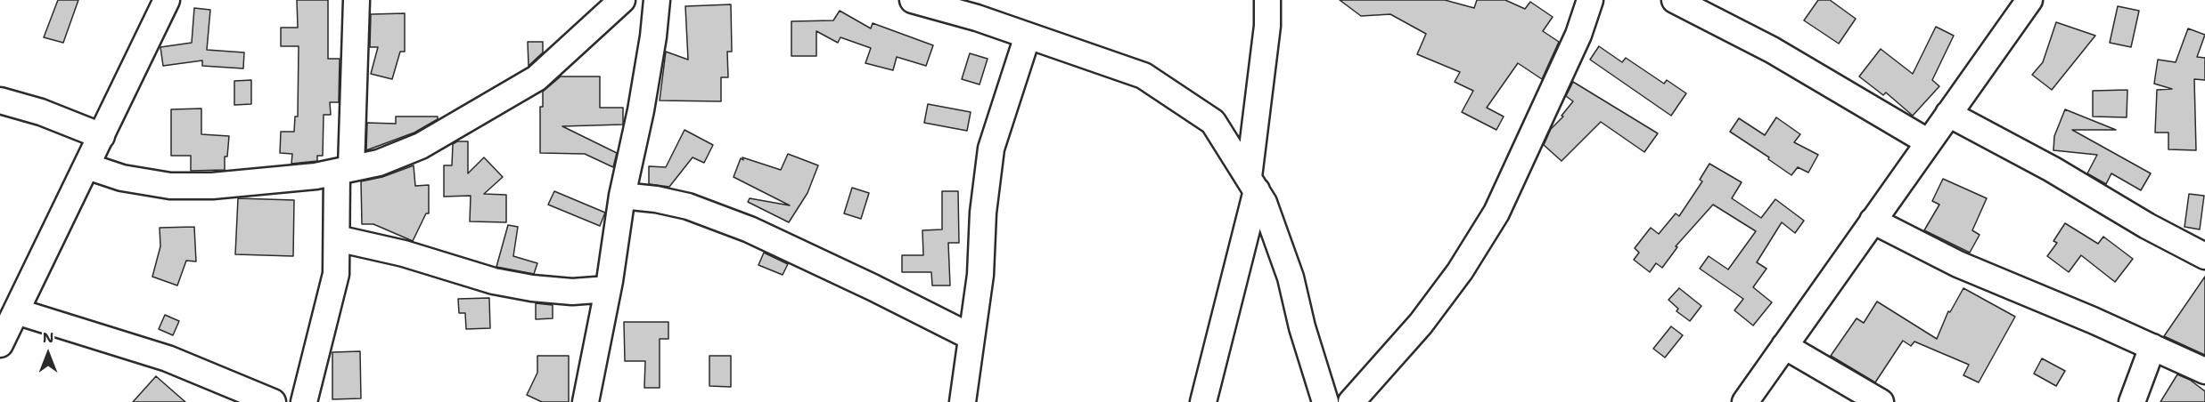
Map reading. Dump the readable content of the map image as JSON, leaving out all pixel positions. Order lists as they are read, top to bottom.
{
  "north": "top"
}
